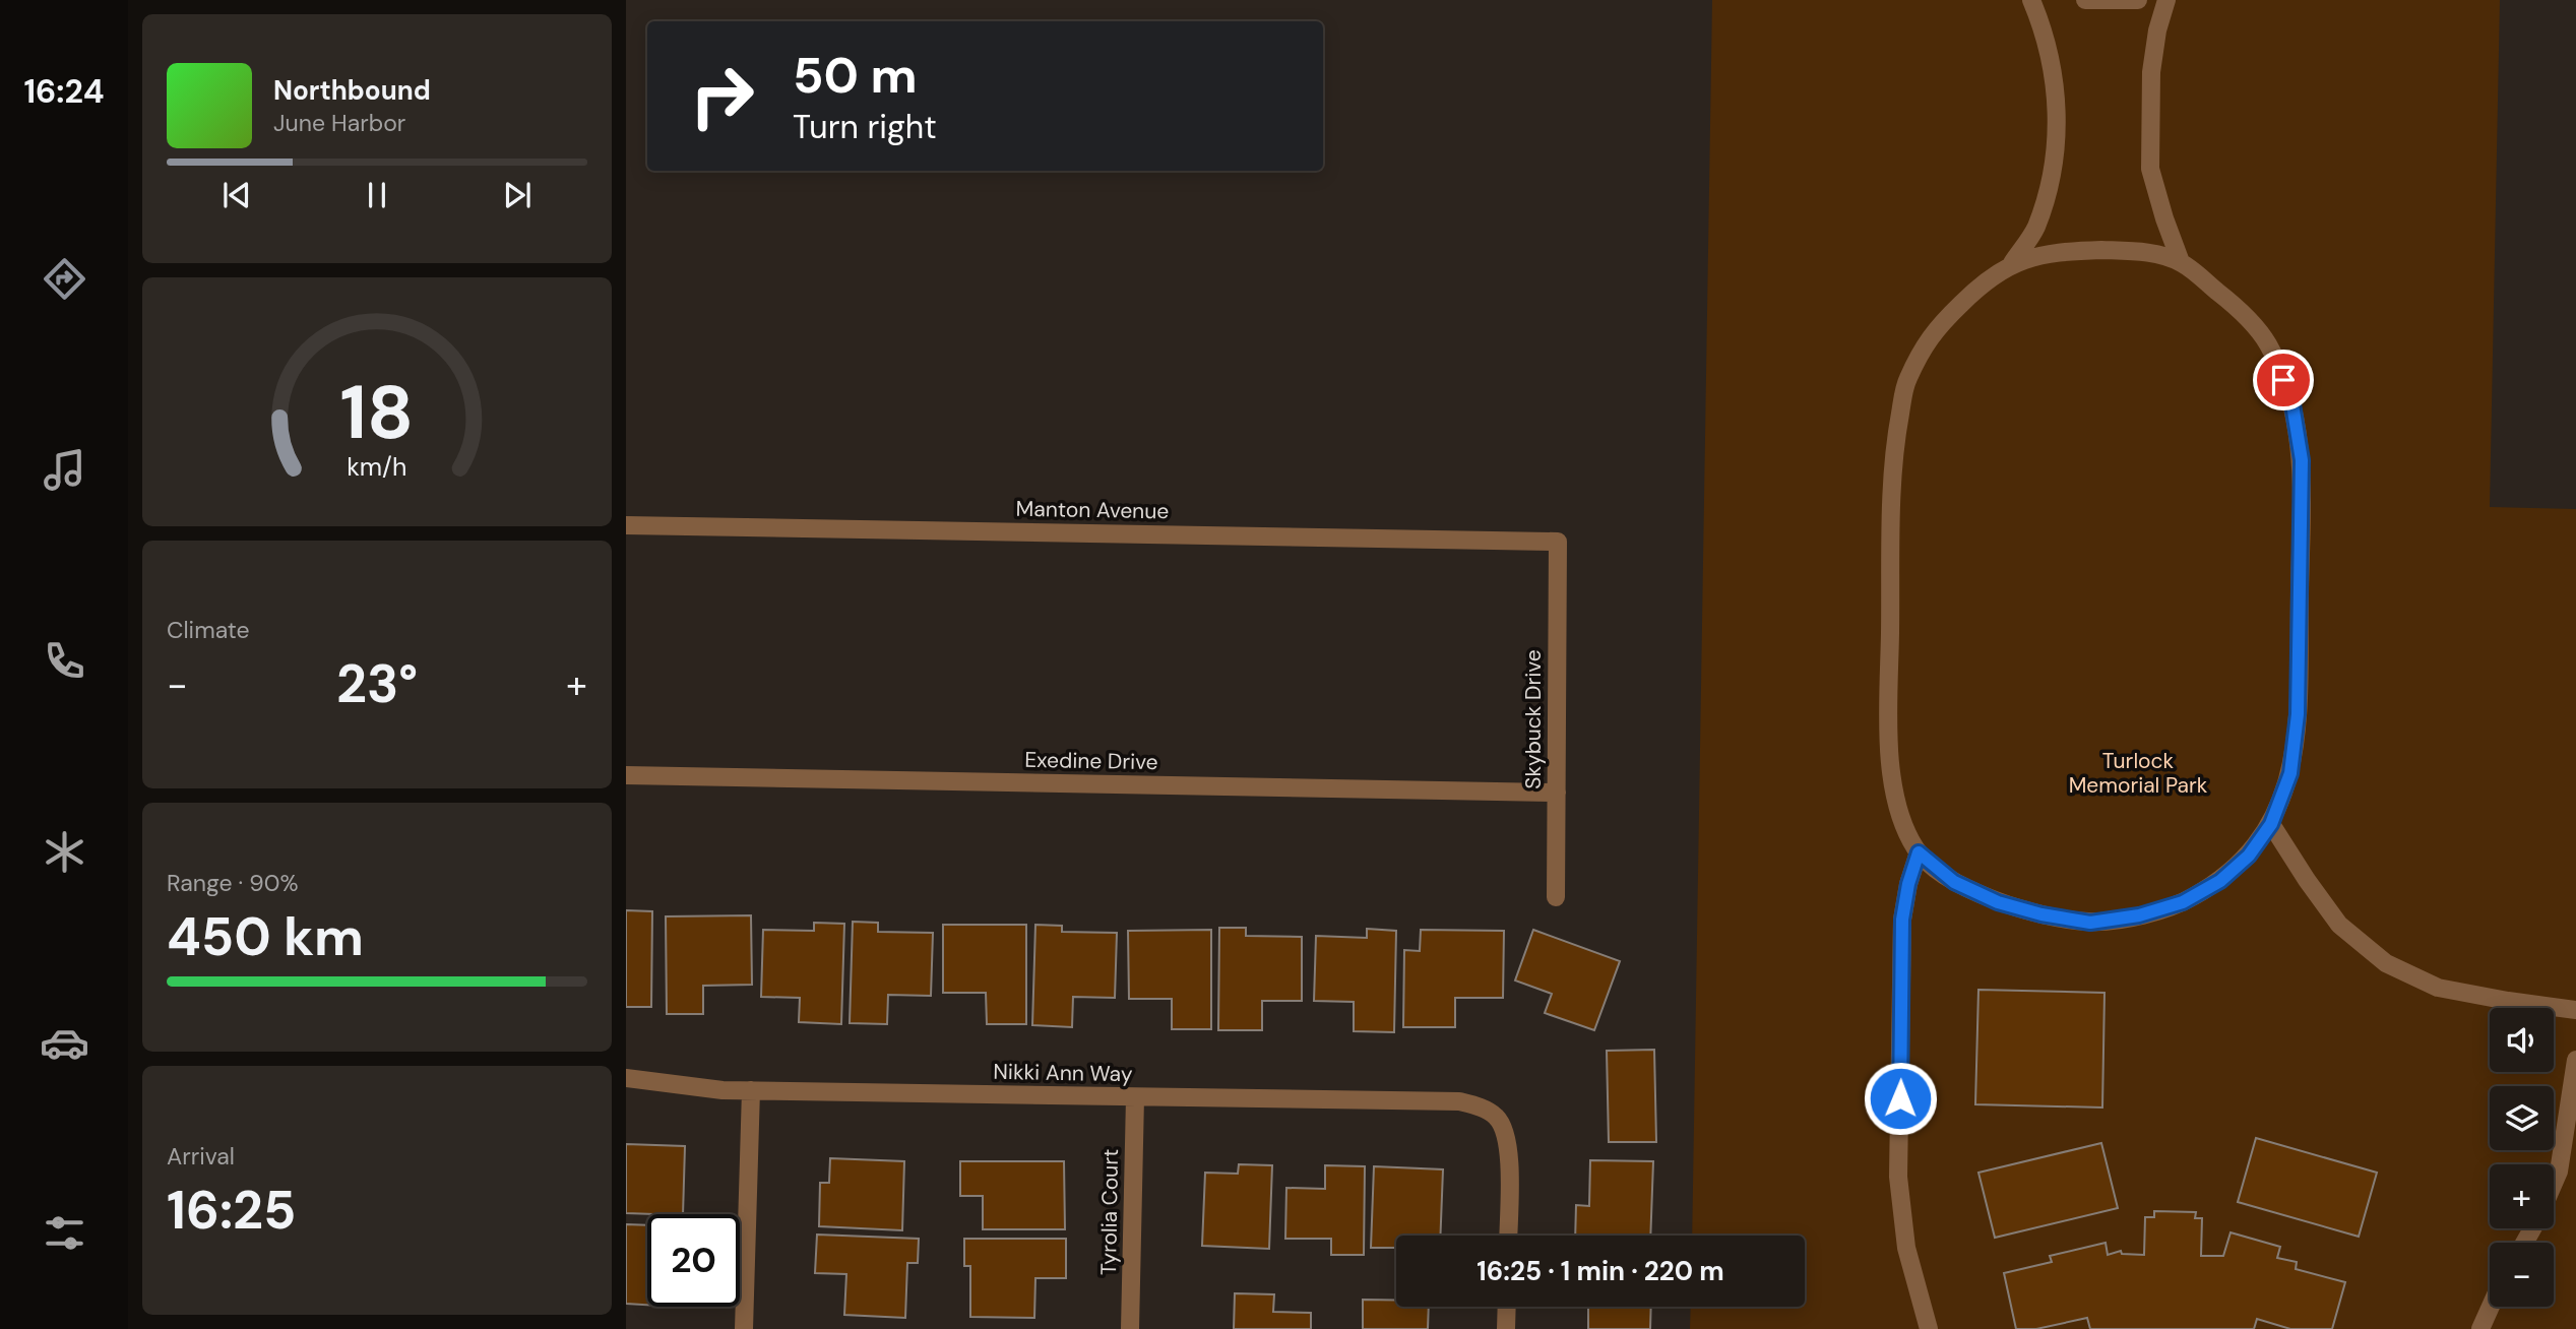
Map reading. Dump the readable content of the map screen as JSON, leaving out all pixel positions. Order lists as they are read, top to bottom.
{
  "streets": {
    "street": [
      "Manton Avenue",
      "Skybuck Drive",
      "Exedine Drive",
      "Nikki Ann Way",
      "Tyrolia Court"
    ]
  },
  "crossings": [
    ["Manton Avenue", "Skybuck Drive"],
    ["Skybuck Drive", "Exedine Drive"],
    ["Nikki Ann Way", "Tyrolia Court"]
  ],
  "parks": ["Turlock Memorial Park"],
  "page": {
    "tabs": "16:24",
    "turn": ["50 m", "Turn right"],
    "song": ["Northbound", "June Harbor"],
    "tile": [
      "Climate",
      ["Range · 90%", "450 km"],
      ["Arrival", "16:25"]
    ],
    "heat": ["−", "23°", "+"],
    "map_buttons": ["+", "−"],
    "limit": "20",
    "trip": "16:25 · 1 min · 220 m",
    "gauge": ["18", "km/h"]
  }
}
